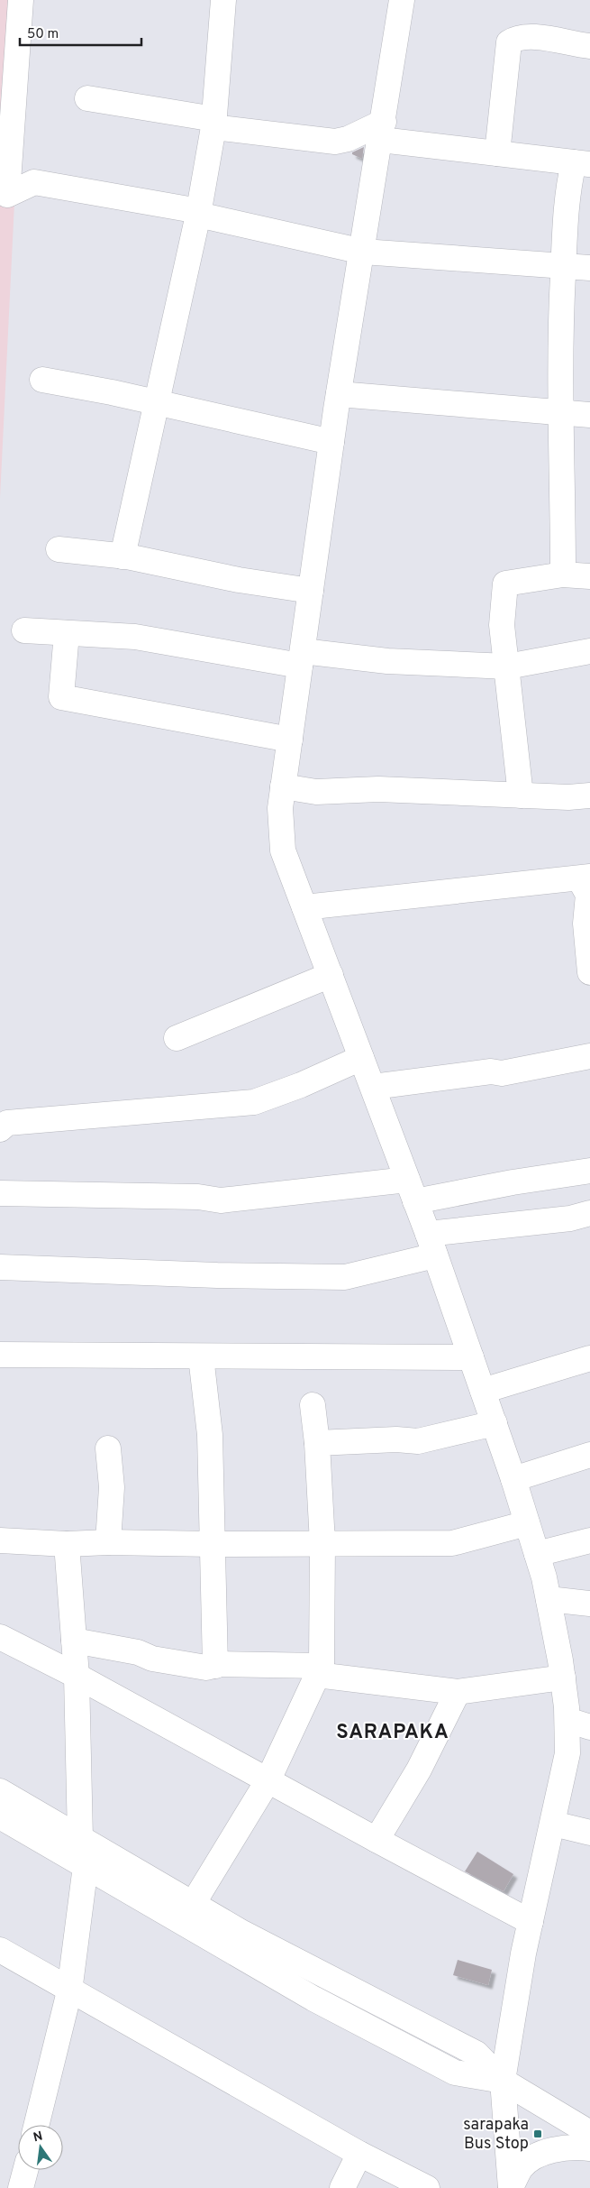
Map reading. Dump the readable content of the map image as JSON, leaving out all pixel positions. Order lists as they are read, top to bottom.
{
  "districts": ["SARAPAKA"],
  "places": {
    "transit": ["sarapaka Bus Stop"]
  },
  "scale_bar": "50 m",
  "north": "top"
}
